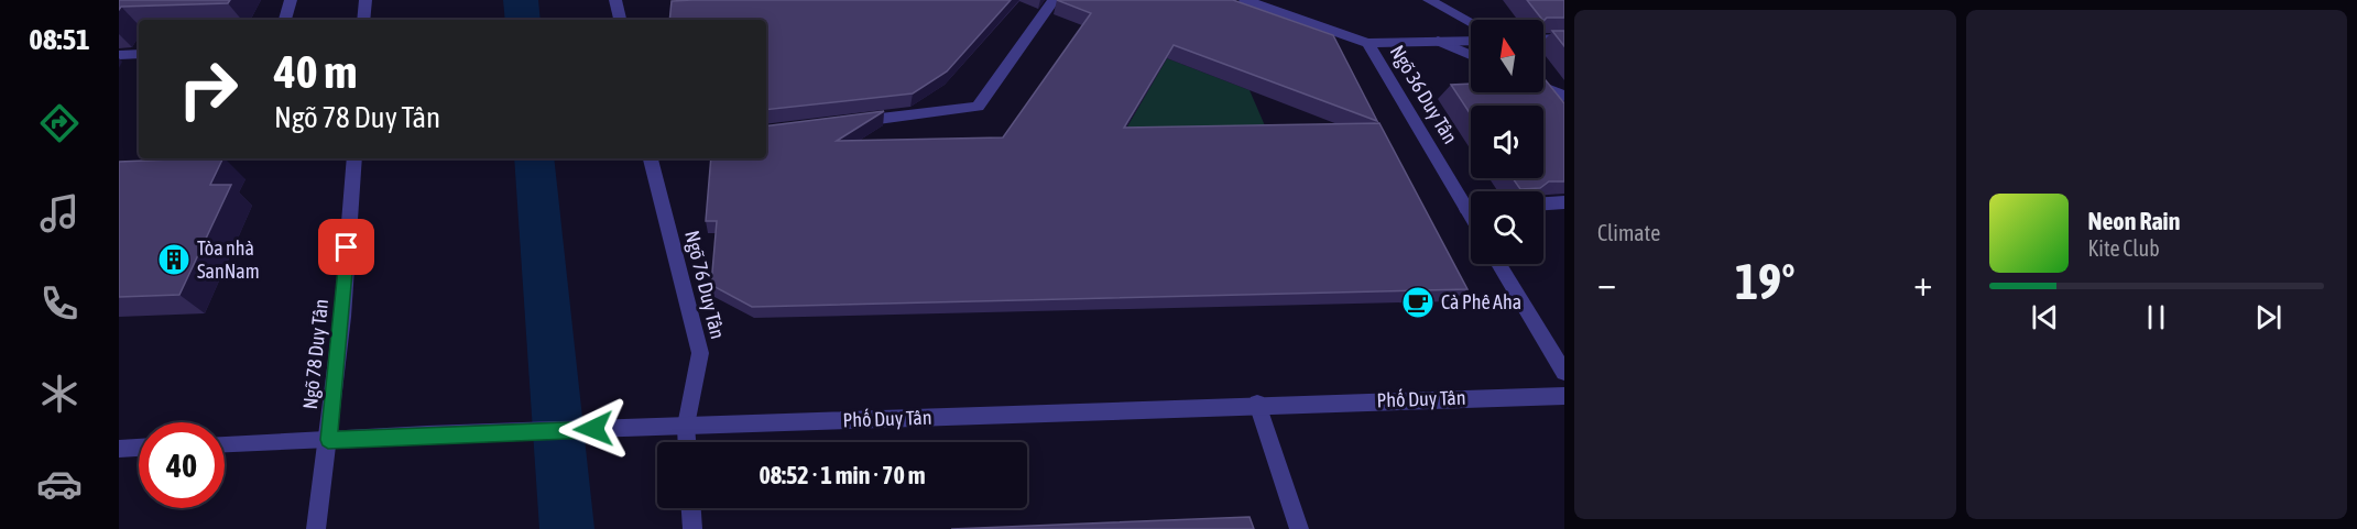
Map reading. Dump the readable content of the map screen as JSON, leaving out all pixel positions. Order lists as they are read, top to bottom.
{
  "streets": {
    "street": [
      "Ngõ 36 Duy Tân",
      "Ngõ 76 Duy Tân",
      "Ngõ 78 Duy Tân",
      "Phố Duy Tân"
    ]
  },
  "crossings": [
    ["Ngõ 76 Duy Tân", "Phố Duy Tân"],
    ["Ngõ 78 Duy Tân", "Phố Duy Tân"]
  ],
  "places": {
    "building": ["Tòa nhà SanNam"],
    "cafe": ["Cà Phê Aha"]
  },
  "north": "top",
  "page": {
    "tabs": "08:51",
    "tile": "Climate",
    "turn": ["40 m", "Ngõ 78 Duy Tân"],
    "song": ["Neon Rain", "Kite Club"],
    "heat": ["−", "19°", "+"],
    "limit": "40",
    "trip": "08:52 · 1 min · 70 m"
  }
}
